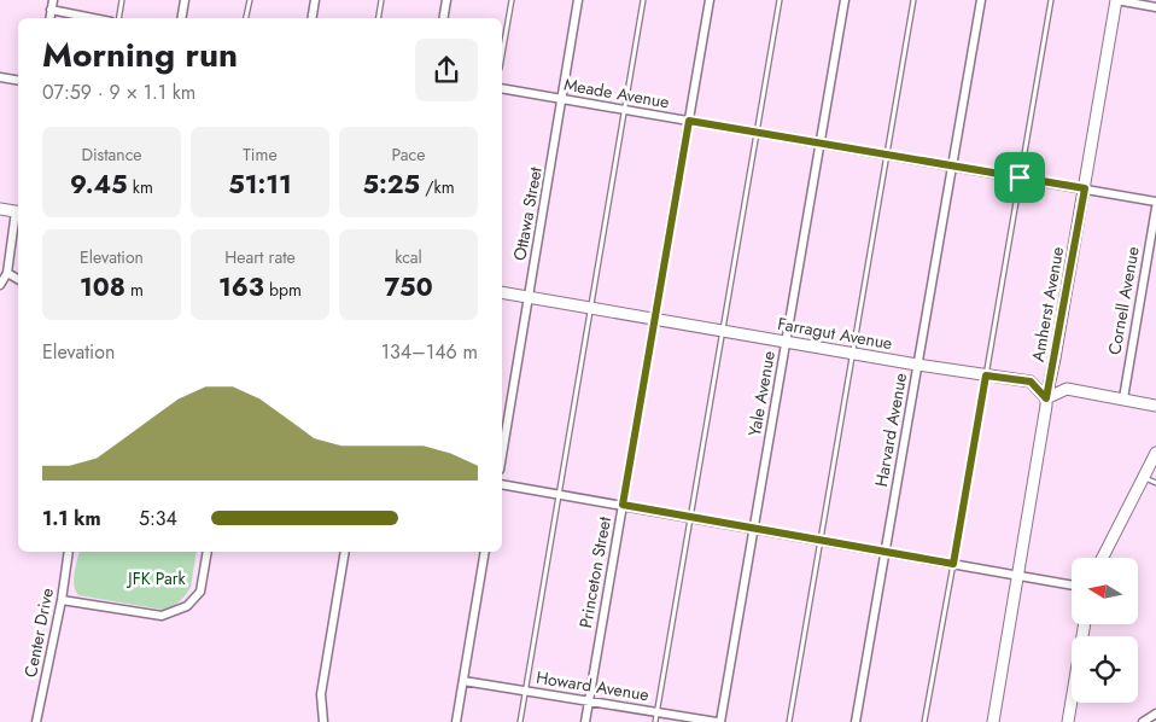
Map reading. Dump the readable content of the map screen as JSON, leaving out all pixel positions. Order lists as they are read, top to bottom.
{
  "streets": {
    "street": [
      "Meade Avenue",
      "Ottawa Street",
      "Cornell Avenue",
      "Amherst Avenue",
      "Farragut Avenue",
      "Yale Avenue",
      "Harvard Avenue",
      "Princeton Street",
      "Center Drive",
      "Howard Avenue"
    ]
  },
  "crossings": [
    ["Meade Avenue", "Ottawa Street"],
    ["Meade Avenue", "Amherst Avenue"],
    ["Meade Avenue", "Yale Avenue"],
    ["Meade Avenue", "Harvard Avenue"],
    ["Meade Avenue", "Princeton Street"],
    ["Ottawa Street", "Farragut Avenue"],
    ["Amherst Avenue", "Farragut Avenue"],
    ["Farragut Avenue", "Yale Avenue"],
    ["Farragut Avenue", "Harvard Avenue"],
    ["Farragut Avenue", "Princeton Street"],
    ["Yale Avenue", "Howard Avenue"],
    ["Princeton Street", "Howard Avenue"]
  ],
  "parks": ["JFK Park"],
  "north": "left",
  "page": {
    "heading": ["Morning run", "07:59 · 9 × 1.1 km"],
    "stats": [
      ["Distance", "9.45 km"],
      ["Time", "51:11"],
      ["Pace", "5:25 /km"],
      ["Elevation", "108 m"],
      ["Heart rate", "163 bpm"],
      ["kcal", "750"]
    ],
    "chart": ["Elevation", "134–146 m"],
    "list": [
      {
        "name": "1.1 km",
        "note": "5:34"
      }
    ]
  }
}
